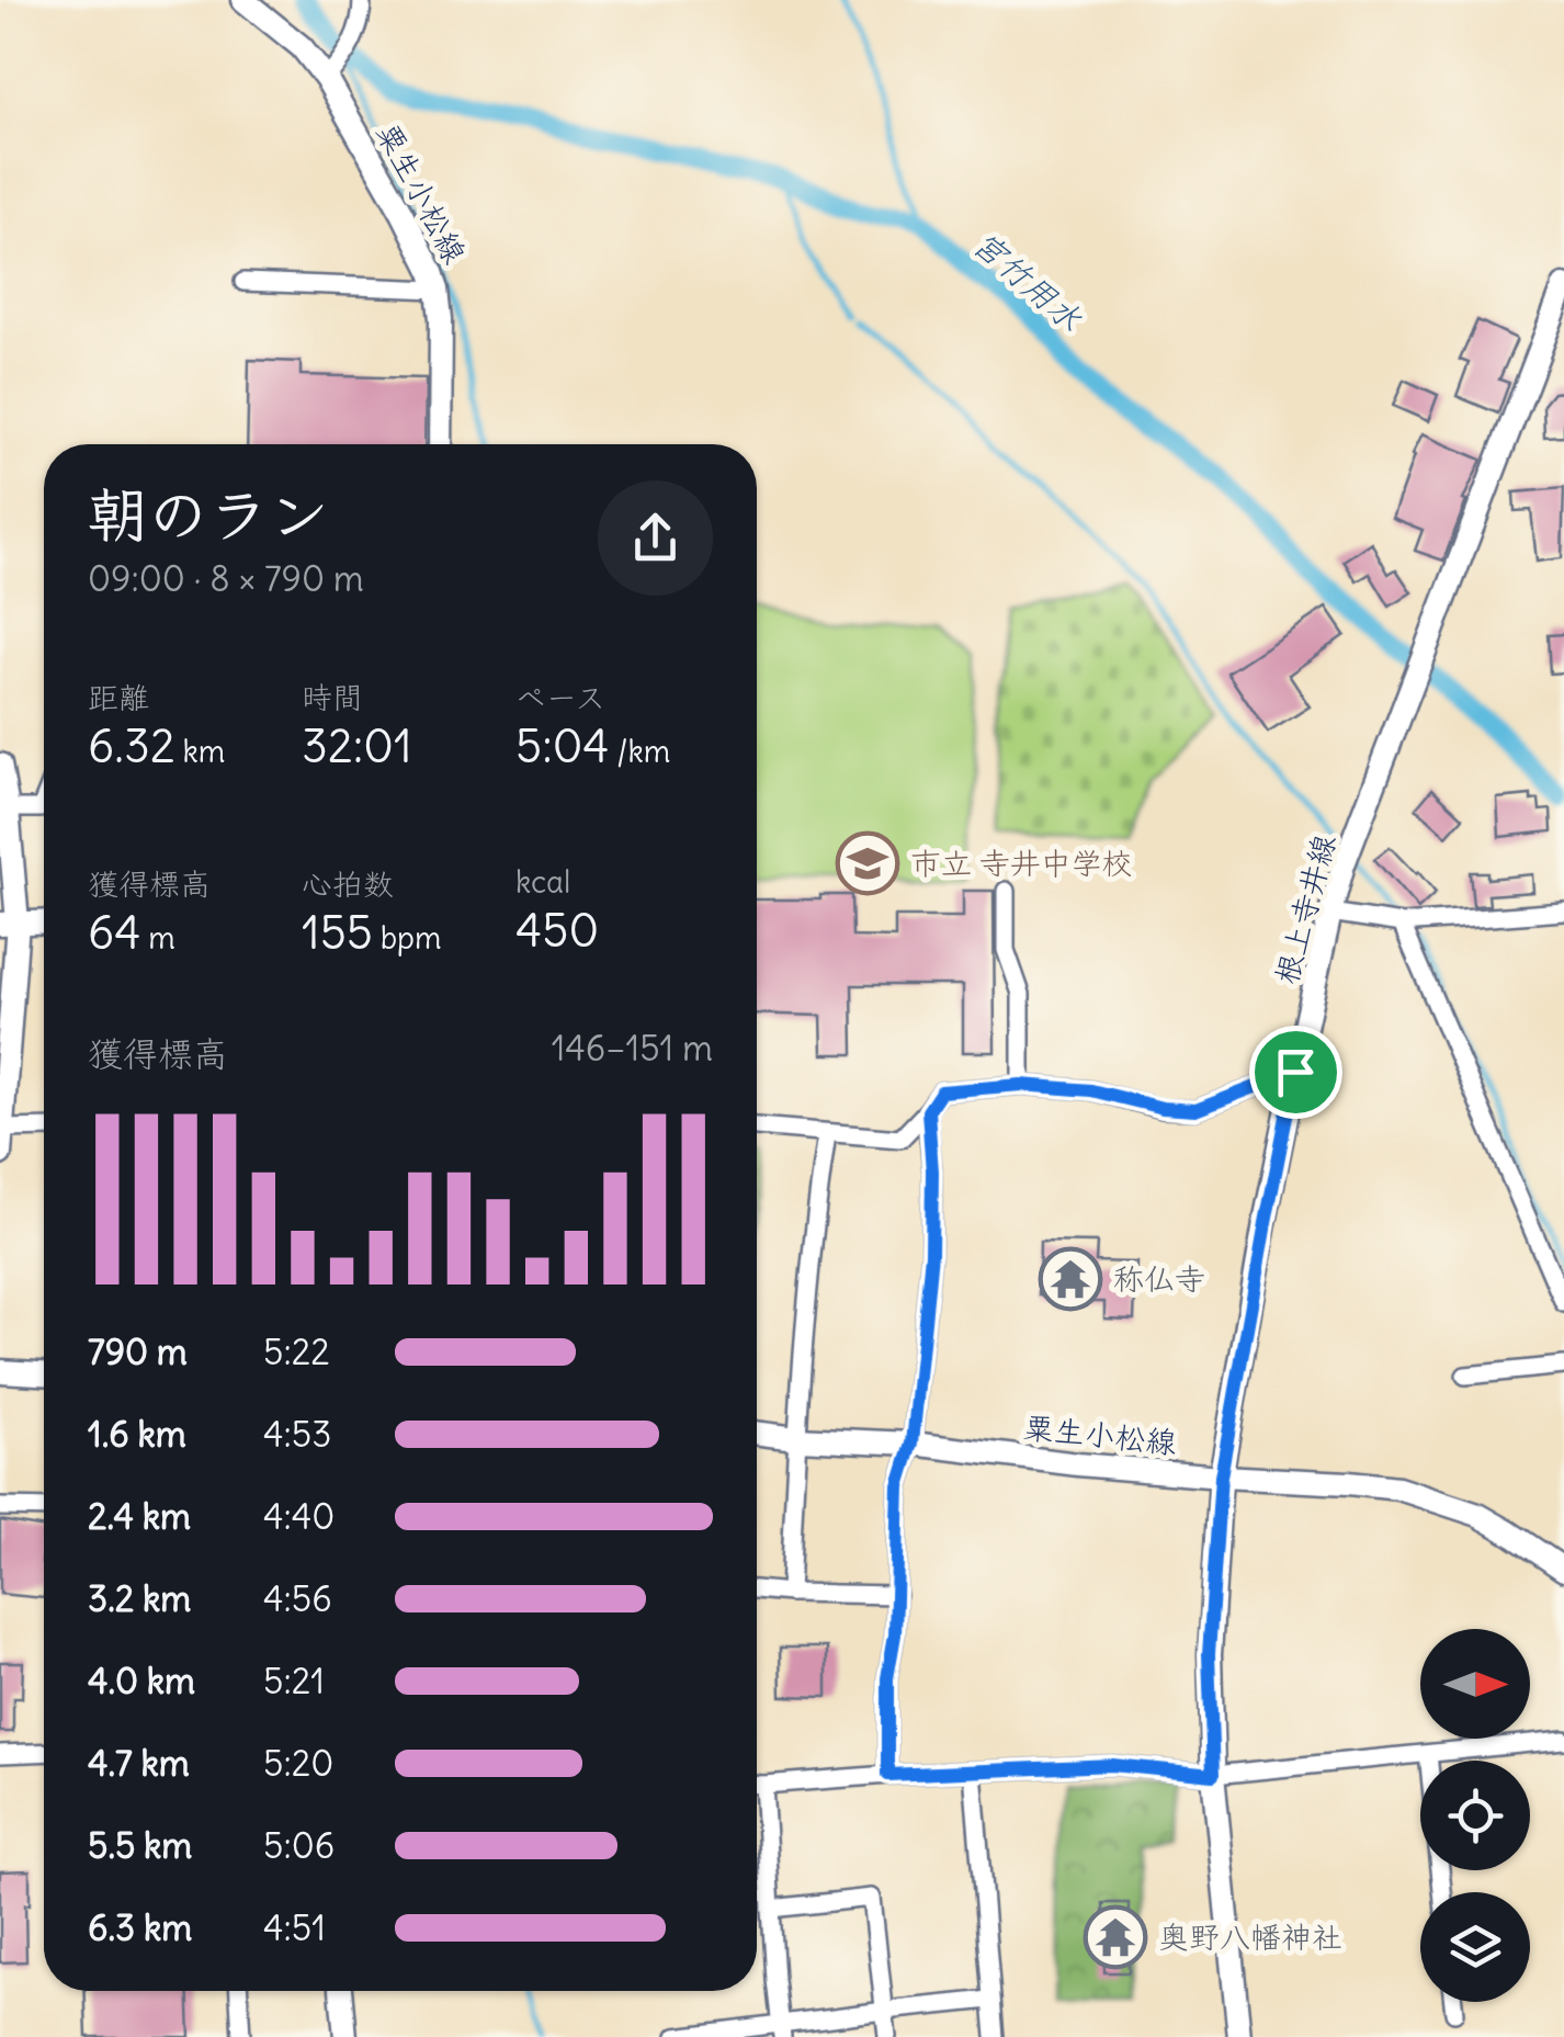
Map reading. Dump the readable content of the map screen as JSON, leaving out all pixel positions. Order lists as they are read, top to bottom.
{
  "streets": {
    "main road": ["粟生小松線", "根上寺井線"]
  },
  "crossings": [
    ["粟生小松線", "根上寺井線"]
  ],
  "water": ["宮竹用水"],
  "places": {
    "school or university": ["市立 寺井中学校"],
    "temple": ["称仏寺", "奥野八幡神社"]
  },
  "north": "right",
  "page": {
    "heading": ["朝のラン", "09:00 · 8 × 790 m"],
    "stats": [
      ["距離", "6.32 km"],
      ["時間", "32:01"],
      ["ペース", "5:04 /km"],
      ["獲得標高", "64 m"],
      ["心拍数", "155 bpm"],
      ["kcal", "450"]
    ],
    "chart": ["獲得標高", "146–151 m"],
    "list": [
      {
        "name": "790 m",
        "note": "5:22"
      },
      {
        "name": "1.6 km",
        "note": "4:53"
      },
      {
        "name": "2.4 km",
        "note": "4:40"
      },
      {
        "name": "3.2 km",
        "note": "4:56"
      },
      {
        "name": "4.0 km",
        "note": "5:21"
      },
      {
        "name": "4.7 km",
        "note": "5:20"
      },
      {
        "name": "5.5 km",
        "note": "5:06"
      },
      {
        "name": "6.3 km",
        "note": "4:51"
      }
    ]
  }
}
